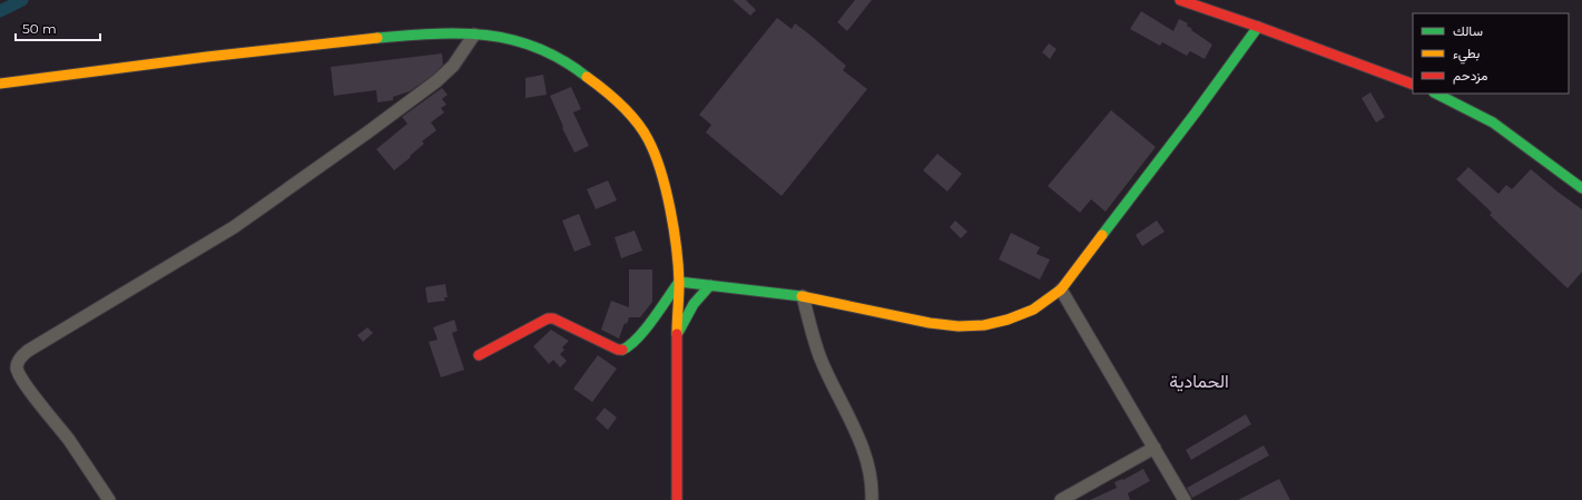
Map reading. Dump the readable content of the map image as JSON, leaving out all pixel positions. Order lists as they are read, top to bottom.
{
  "districts": ["الحمادية"],
  "legend": ["سالك", "بطيء", "مزدحم"],
  "scale_bar": "50 m"
}
